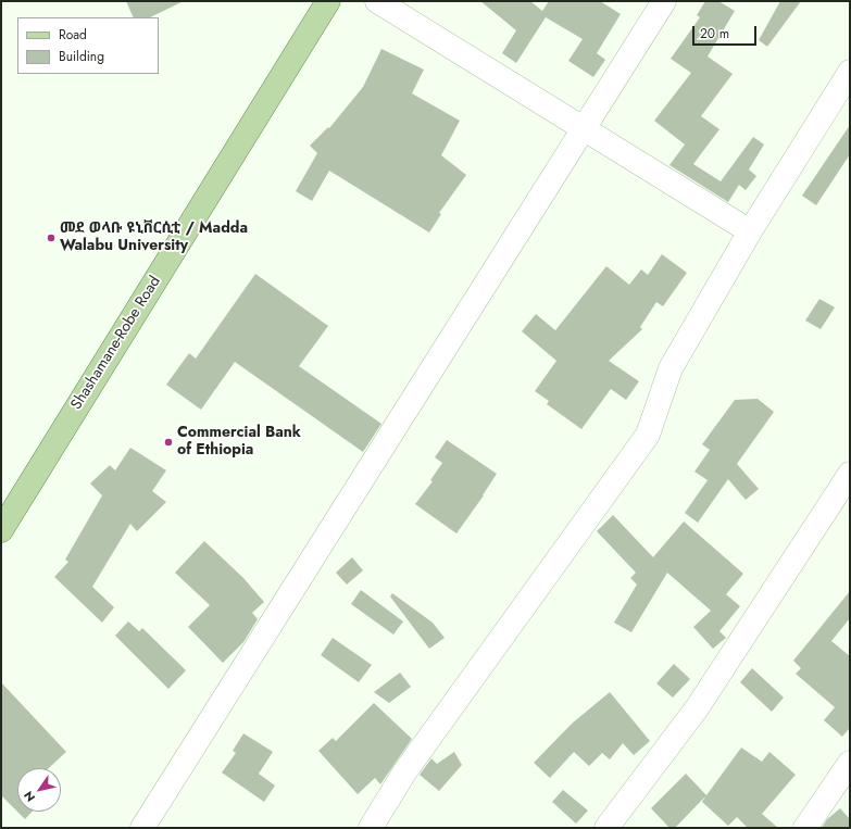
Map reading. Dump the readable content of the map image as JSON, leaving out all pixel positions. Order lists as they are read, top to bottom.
{
  "streets": {
    "main road": ["Shashamane-Robe Road"]
  },
  "places": ["መደ ወላቡ ዩኒቨርሲቲ / Madda Walabu University", "Commercial Bank of Ethiopia"],
  "legend": ["Road", "Building"],
  "scale_bar": "20 m",
  "north": "bottom left"
}
